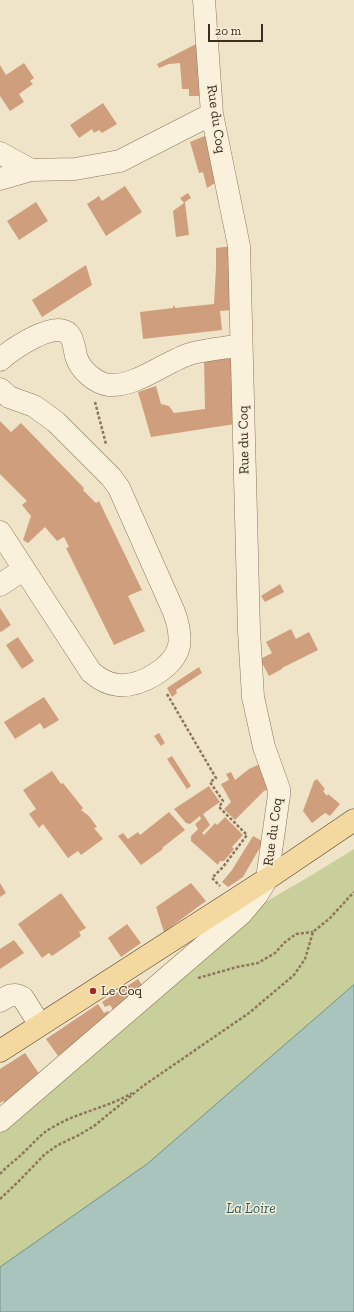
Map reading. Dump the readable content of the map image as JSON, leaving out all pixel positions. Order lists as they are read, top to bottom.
{
  "streets": {
    "street": ["Rue du Coq"]
  },
  "water": ["La Loire"],
  "places": ["Le Coq"],
  "scale_bar": "20 m"
}
